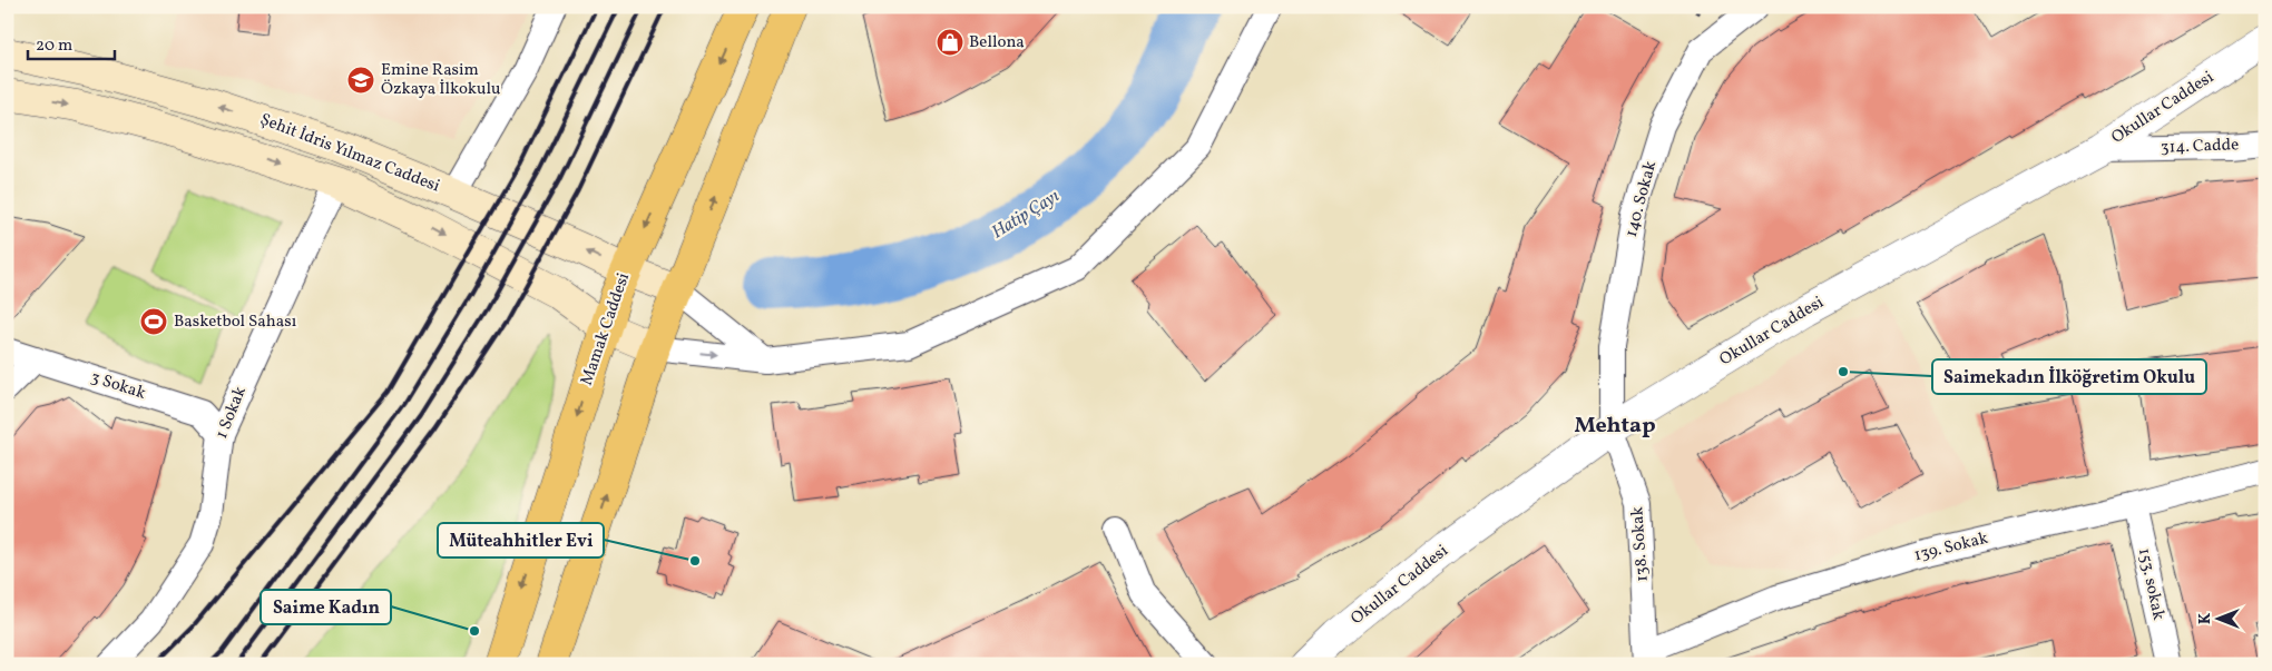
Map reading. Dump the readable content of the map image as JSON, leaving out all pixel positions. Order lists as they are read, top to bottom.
{
  "streets": {
    "main road": ["Şehit İdris Yılmaz Caddesi", "Mamak Caddesi"],
    "street": [
      "Okullar Caddesi",
      "314. Cadde",
      "140. Sokak",
      "3 Sokak",
      "1 Sokak",
      "138. Sokak",
      "139. Sokak",
      "153. sokak"
    ]
  },
  "crossings": [
    ["Okullar Caddesi", "314. Cadde"],
    ["Okullar Caddesi", "140. Sokak"],
    ["Okullar Caddesi", "138. Sokak"],
    ["Şehit İdris Yılmaz Caddesi", "Mamak Caddesi"],
    ["Şehit İdris Yılmaz Caddesi", "1 Sokak"],
    ["140. Sokak", "138. Sokak"],
    ["3 Sokak", "1 Sokak"],
    ["138. Sokak", "139. Sokak"],
    ["139. Sokak", "153. sokak"]
  ],
  "districts": ["Mehtap"],
  "water": ["Hatip Çayı"],
  "places": {
    "shop": ["Bellona"],
    "school or university": ["Emine Rasim Özkaya İlkokulu"],
    "sports": ["Basketbol Sahası"],
    "other": ["Saimekadın İlköğretim Okulu", "Müteahhitler Evi", "Saime Kadın"]
  },
  "scale_bar": "20 m",
  "north": "left"
}
